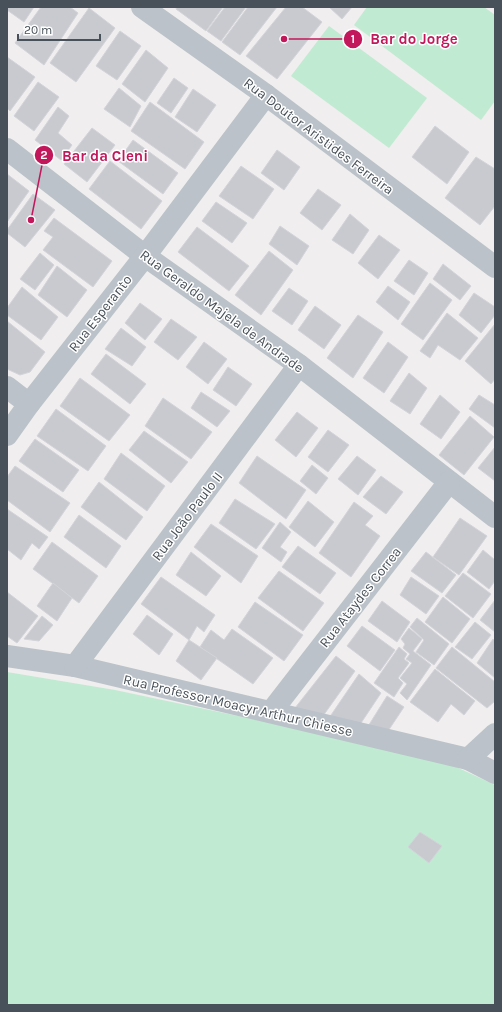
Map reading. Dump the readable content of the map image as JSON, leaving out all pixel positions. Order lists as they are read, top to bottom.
{
  "streets": {
    "street": [
      "Rua Doutor Aristides Ferreira",
      "Rua Geraldo Majela de Andrade",
      "Rua Esperanto",
      "Rua João Paulo II",
      "Rua Ataydes Correa",
      "Rua Professor Moacyr Arthur Chiesse"
    ]
  },
  "crossings": [
    ["Rua Doutor Aristides Ferreira", "Rua Esperanto"],
    ["Rua Geraldo Majela de Andrade", "Rua Esperanto"],
    ["Rua Geraldo Majela de Andrade", "Rua João Paulo II"],
    ["Rua Geraldo Majela de Andrade", "Rua Ataydes Correa"],
    ["Rua João Paulo II", "Rua Professor Moacyr Arthur Chiesse"],
    ["Rua Ataydes Correa", "Rua Professor Moacyr Arthur Chiesse"]
  ],
  "places": ["Bar do Jorge", "Bar da Cleni"],
  "scale_bar": "20 m"
}
